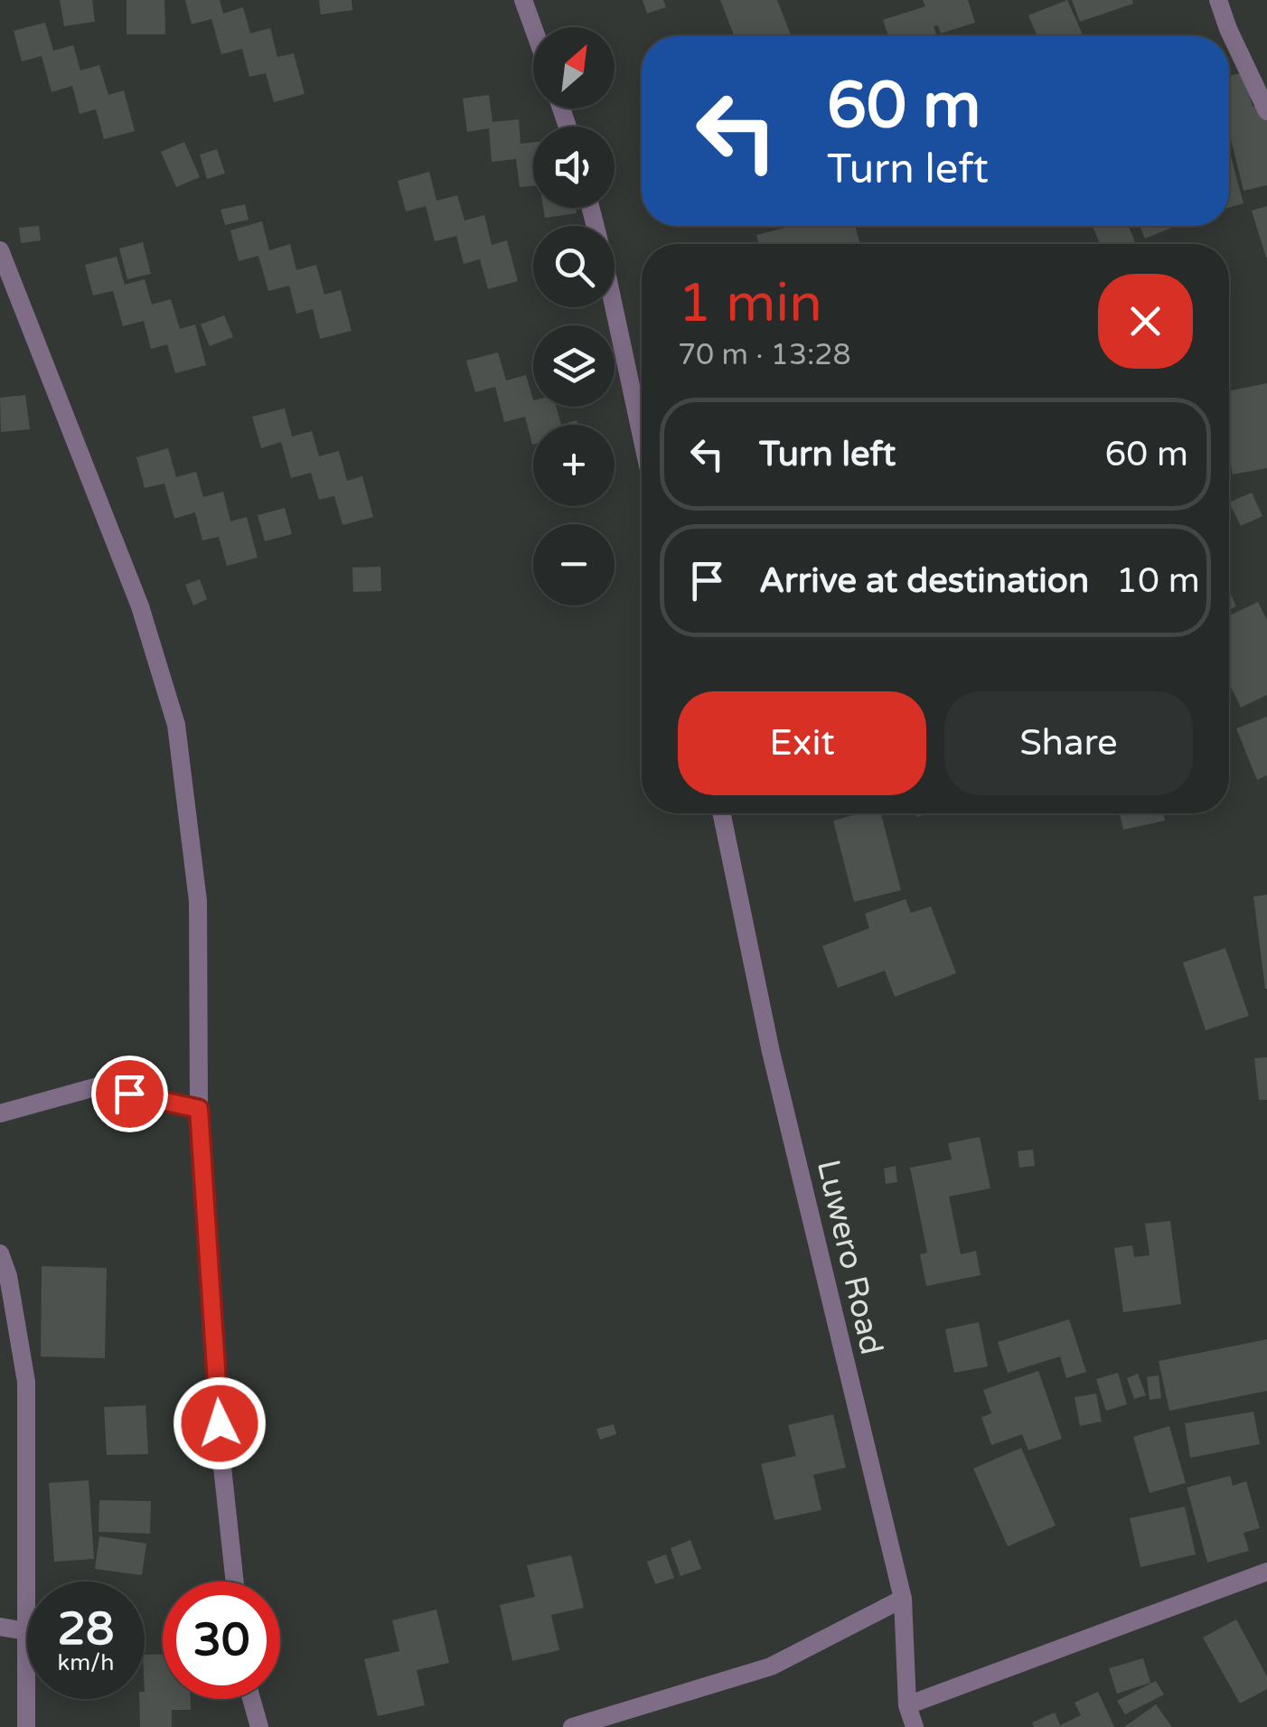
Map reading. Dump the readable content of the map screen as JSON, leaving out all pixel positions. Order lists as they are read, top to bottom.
{
  "streets": {
    "street": ["Luwero Road"]
  },
  "north": "top right",
  "page": {
    "map_buttons": ["+", "−"],
    "turn": ["60 m", "Turn left"],
    "heading": ["1 min", "70 m · 13:28"],
    "list": [
      {
        "name": "Turn left",
        "value": "60 m"
      },
      {
        "name": "Arrive at destination",
        "value": "10 m"
      }
    ],
    "buttons": ["Exit", "Share"],
    "speed": "28 km/h",
    "limit": "30"
  }
}
